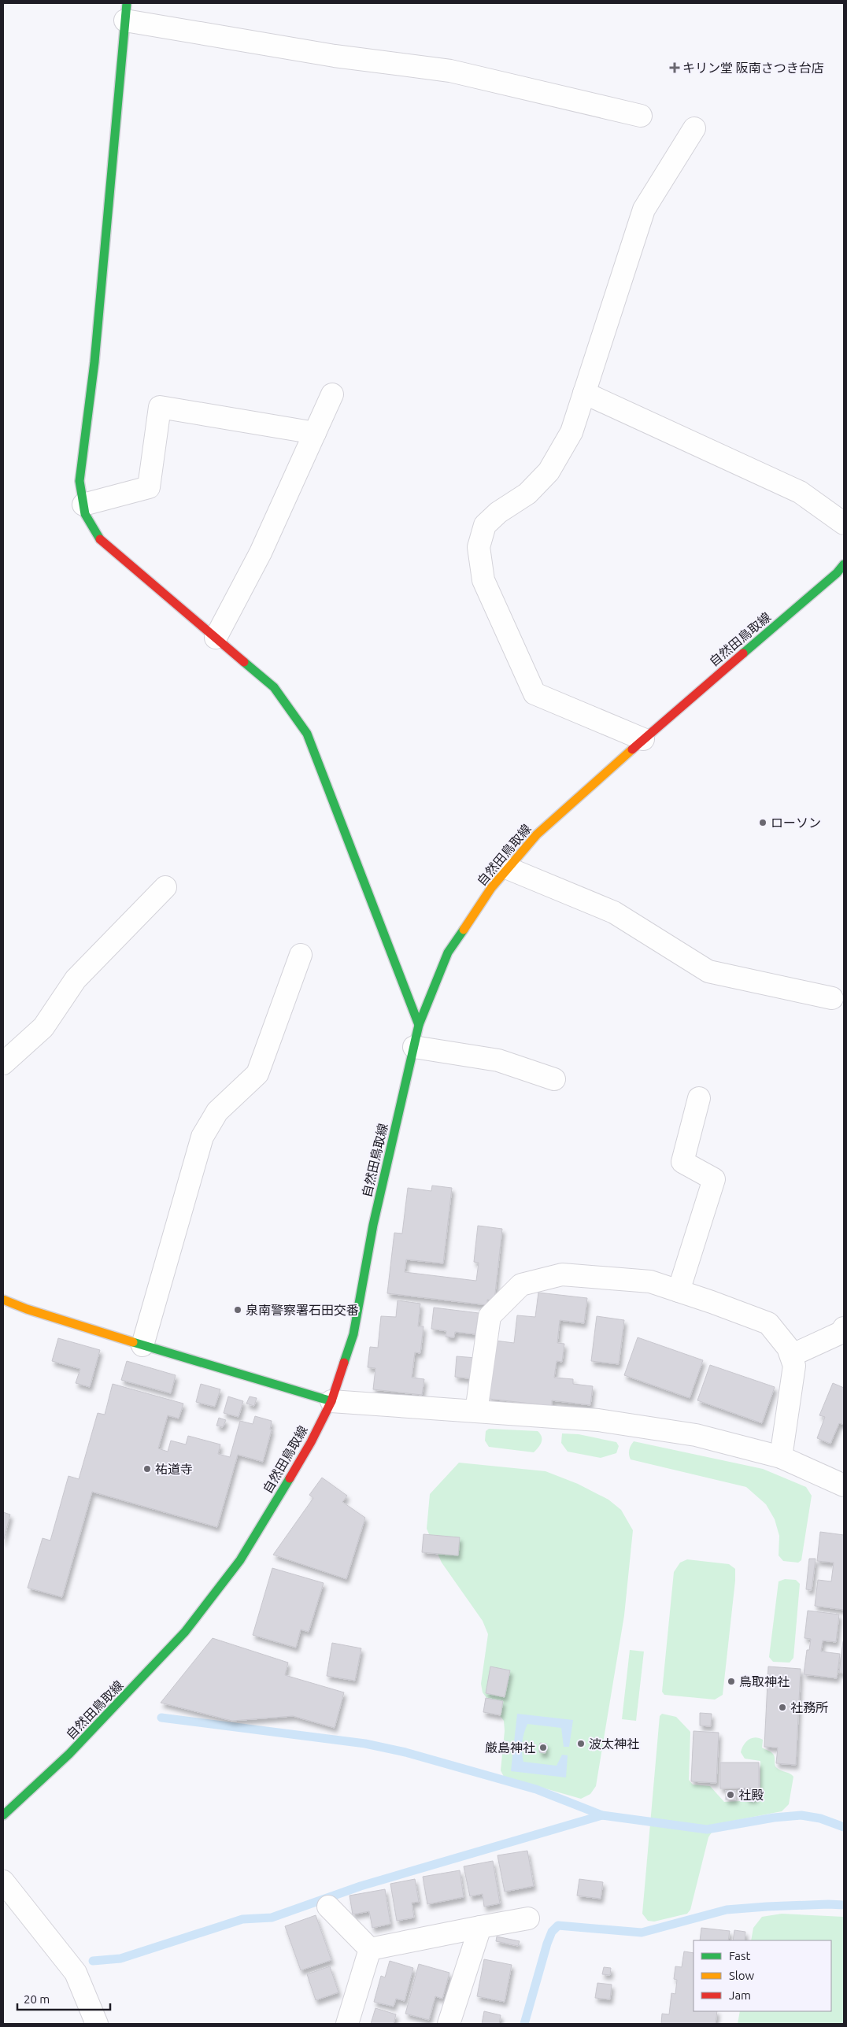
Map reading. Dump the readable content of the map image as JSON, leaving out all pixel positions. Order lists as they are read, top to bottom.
{
  "streets": {
    "main road": ["自然田鳥取線"]
  },
  "places": {
    "health": ["キリン堂 阪南さつき台店"],
    "other": [
      "ローソン",
      "泉南警察署石田交番",
      "祐道寺",
      "鳥取神社",
      "社務所",
      "波太神社",
      "厳島神社",
      "社殿"
    ]
  },
  "legend": ["Fast", "Slow", "Jam"],
  "scale_bar": "20 m"
}
